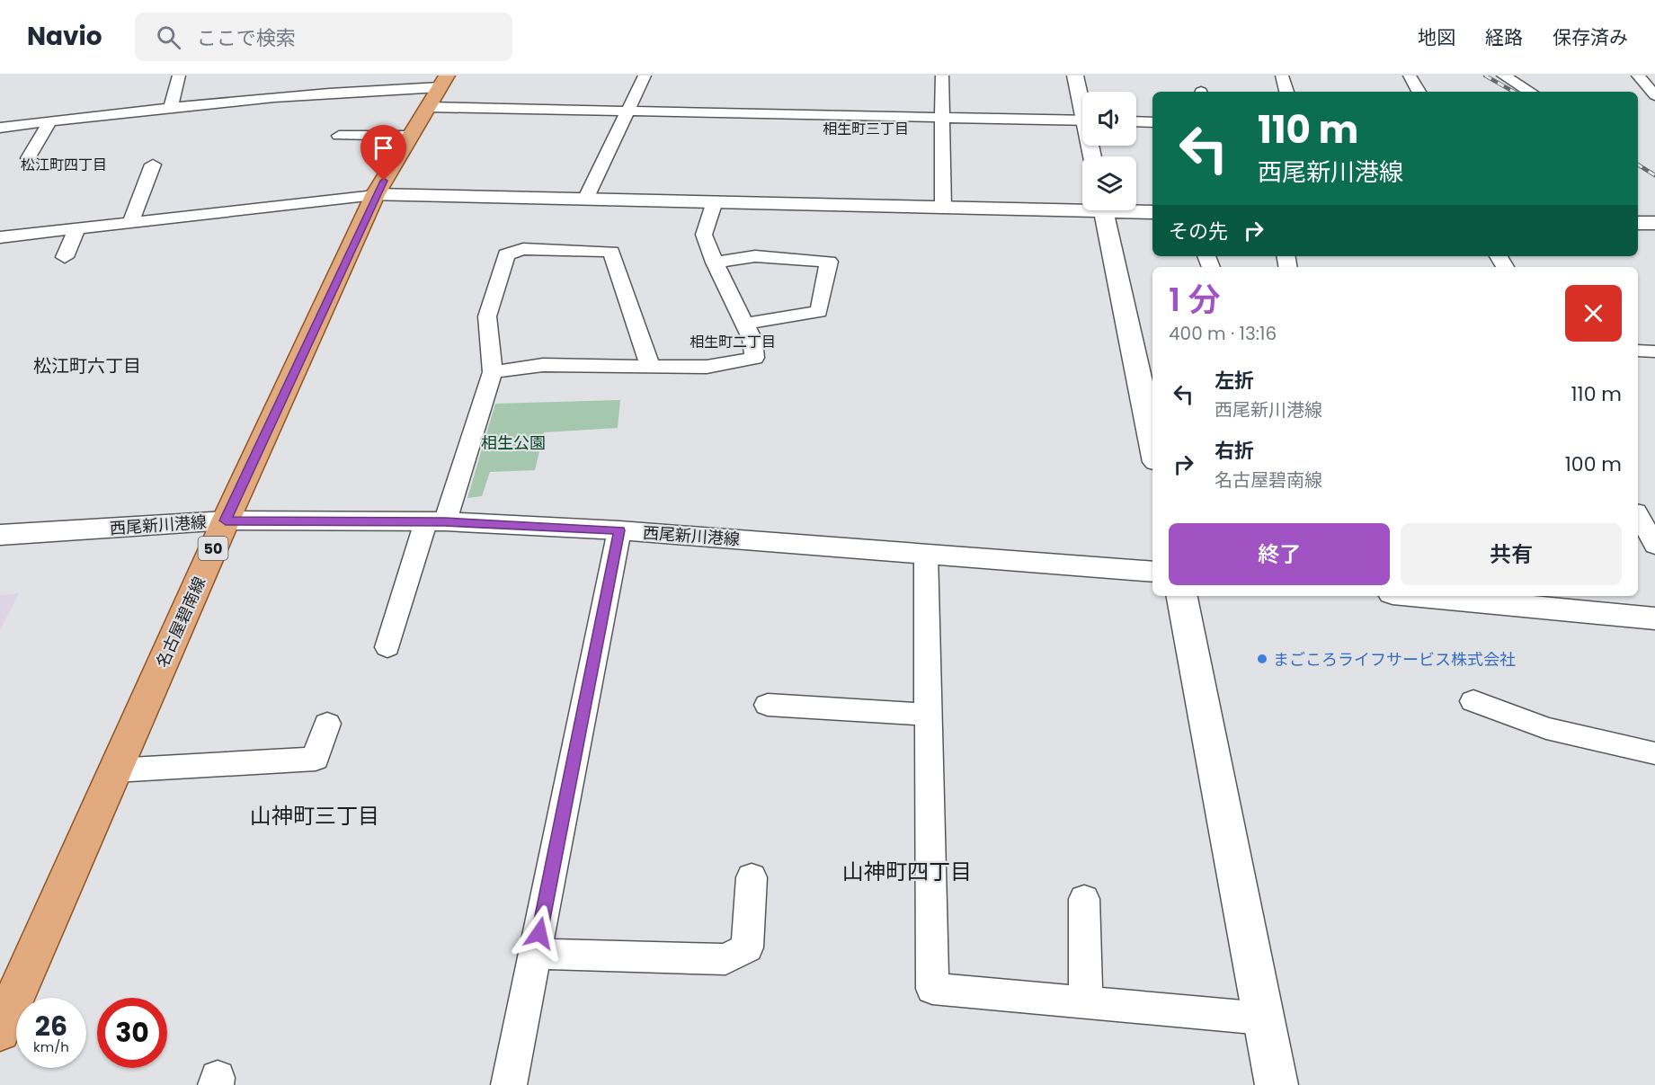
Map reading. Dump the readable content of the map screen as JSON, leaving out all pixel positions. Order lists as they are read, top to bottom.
{
  "streets": {
    "main road": ["50", "名古屋碧南線"],
    "street": ["西尾新川港線"]
  },
  "crossings": [
    ["西尾新川港線", "名古屋碧南線"]
  ],
  "districts": [
    "相生町三丁目",
    "松江町四丁目",
    "相生町二丁目",
    "松江町六丁目",
    "山神町三丁目",
    "山神町四丁目"
  ],
  "parks": ["相生公園"],
  "places": ["まごころライフサービス株式会社"],
  "page": {
    "header": "Navio",
    "search": "ここで検索",
    "nav": ["地図", "経路", "保存済み"],
    "turn": ["110 m", "西尾新川港線"],
    "then": "その先",
    "heading": ["1 分", "400 m · 13:16"],
    "list": [
      {
        "name": "左折",
        "note": "西尾新川港線",
        "value": "110 m"
      },
      {
        "name": "右折",
        "note": "名古屋碧南線",
        "value": "100 m"
      }
    ],
    "buttons": ["終了", "共有"],
    "speed": "26 km/h",
    "limit": "30"
  }
}
